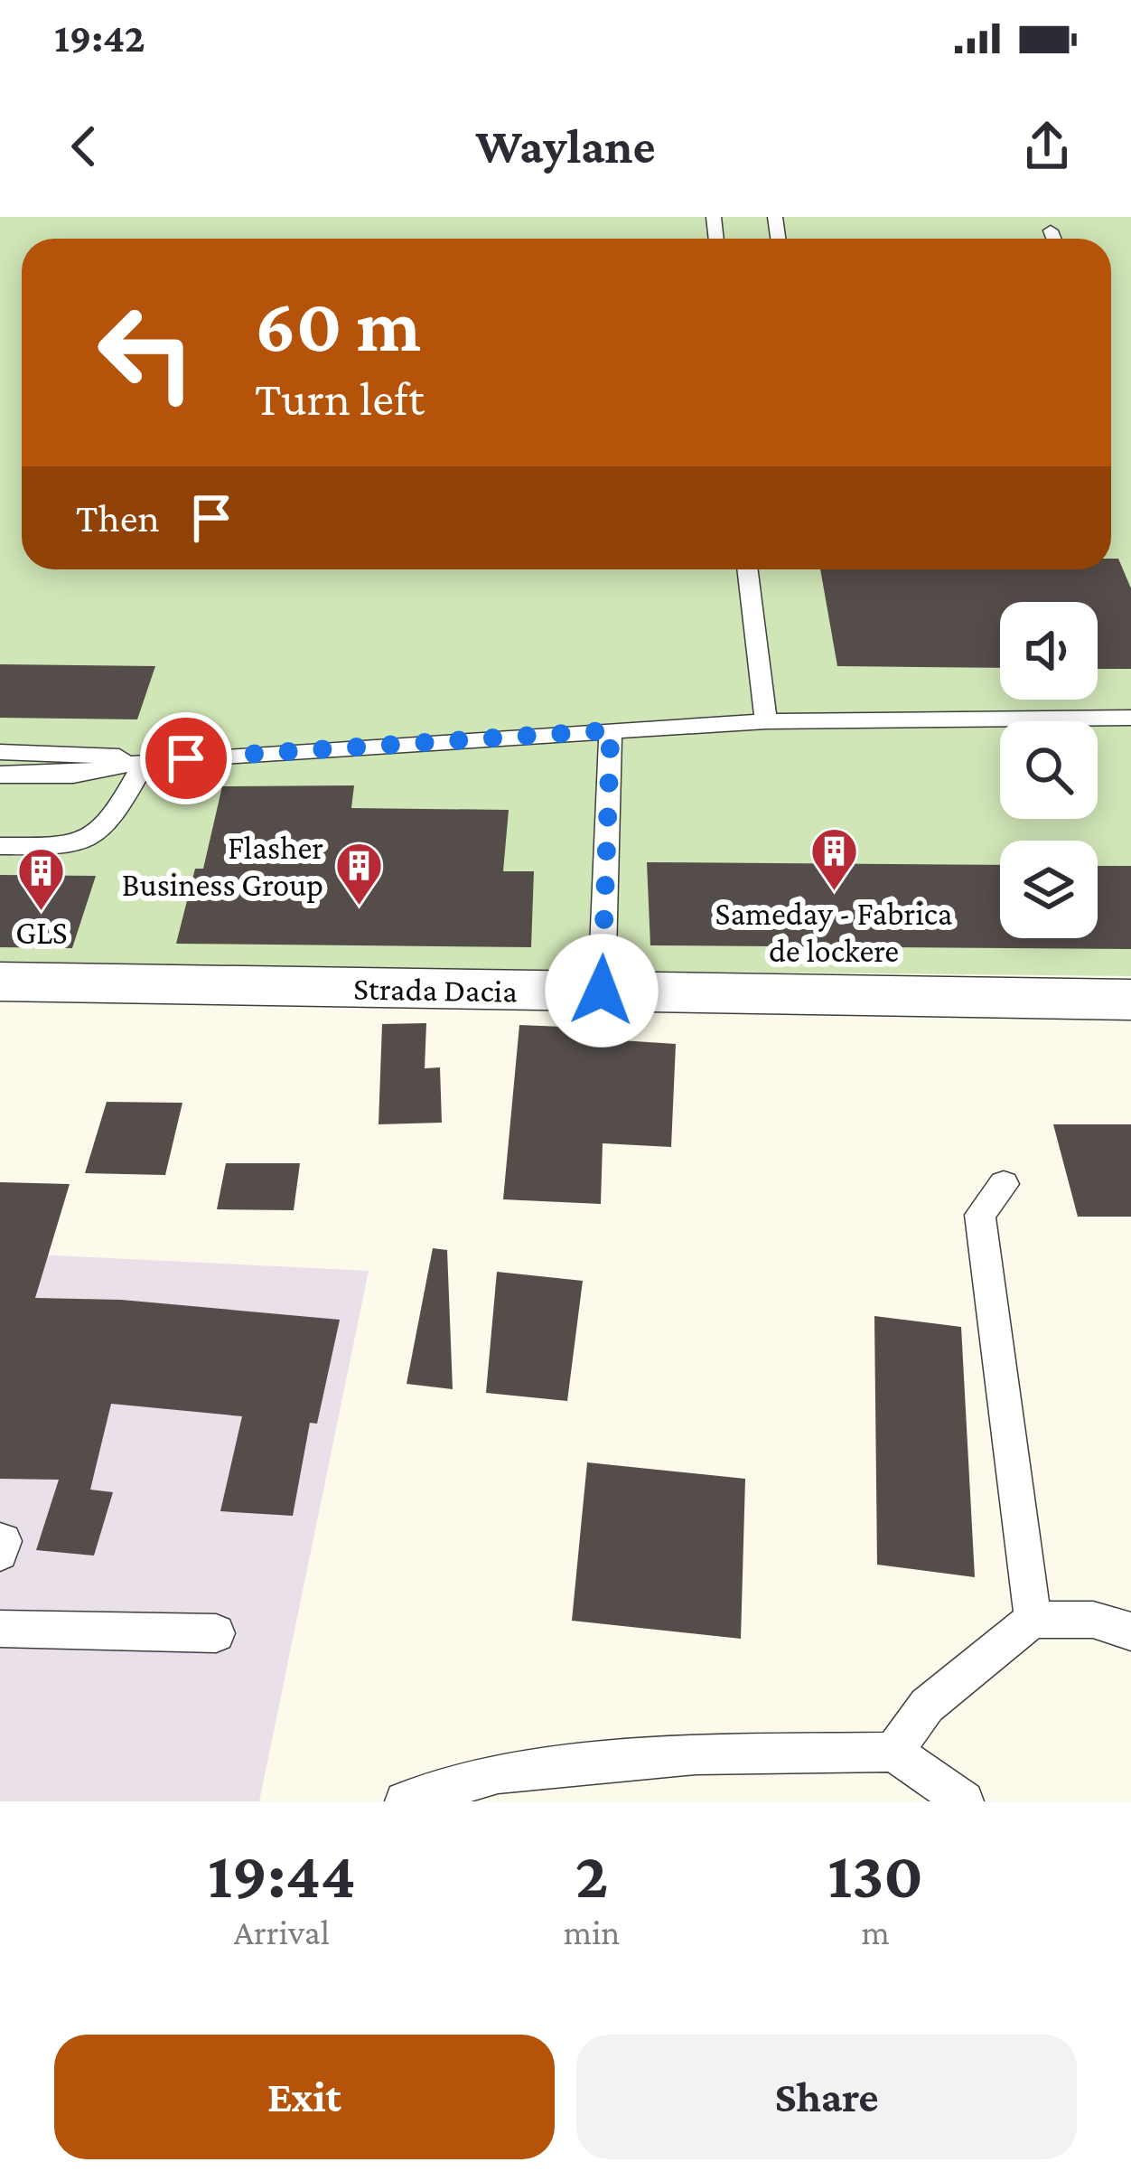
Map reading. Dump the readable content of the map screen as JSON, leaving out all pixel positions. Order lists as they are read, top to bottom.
{
  "streets": {
    "street": ["Strada Dacia"]
  },
  "places": {
    "building": ["Sameday - Fabrica de lockere", "Flasher Business Group", "GLS"]
  },
  "page": {
    "status": "19:42",
    "header": "Waylane",
    "turn": ["60 m", "Turn left"],
    "then": "Then",
    "eta": [
      "19:44",
      "Arrival",
      "2",
      "min",
      "130",
      "m"
    ],
    "buttons": ["Exit", "Share"]
  }
}
